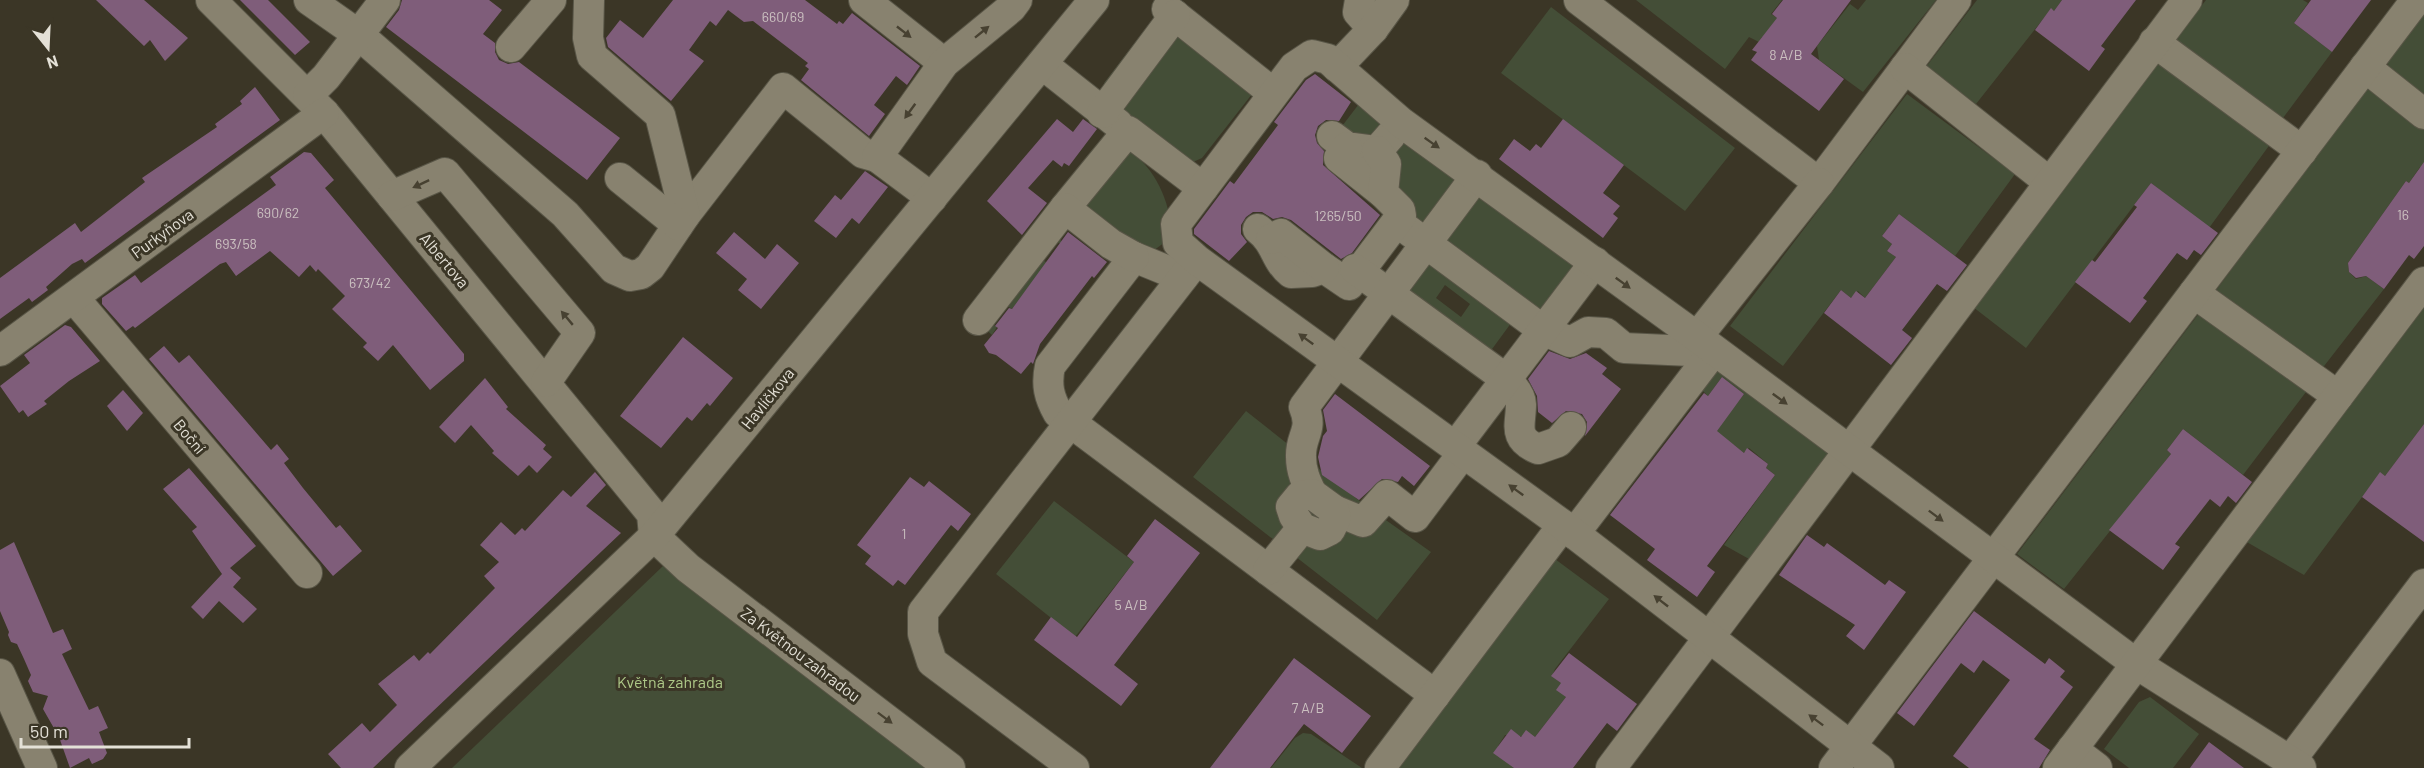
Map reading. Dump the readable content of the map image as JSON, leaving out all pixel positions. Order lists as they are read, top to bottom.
{
  "streets": {
    "street": [
      "Purkyňova",
      "Albertova",
      "Havlíčkova",
      "Boční",
      "Za Květnou zahradou"
    ]
  },
  "crossings": [
    ["Purkyňova", "Albertova"],
    ["Purkyňova", "Boční"],
    ["Albertova", "Havlíčkova"],
    ["Albertova", "Za Květnou zahradou"],
    ["Havlíčkova", "Za Květnou zahradou"]
  ],
  "one_way": ["Za Květnou zahradou"],
  "parks": ["Květná zahrada"],
  "house_numbers": [
    "660/69",
    "8 A/B",
    "690/62",
    "16",
    "1265/50",
    "693/58",
    "673/42",
    "1",
    "5 A/B",
    "7 A/B"
  ],
  "scale_bar": "50 m",
  "north": "bottom"
}
